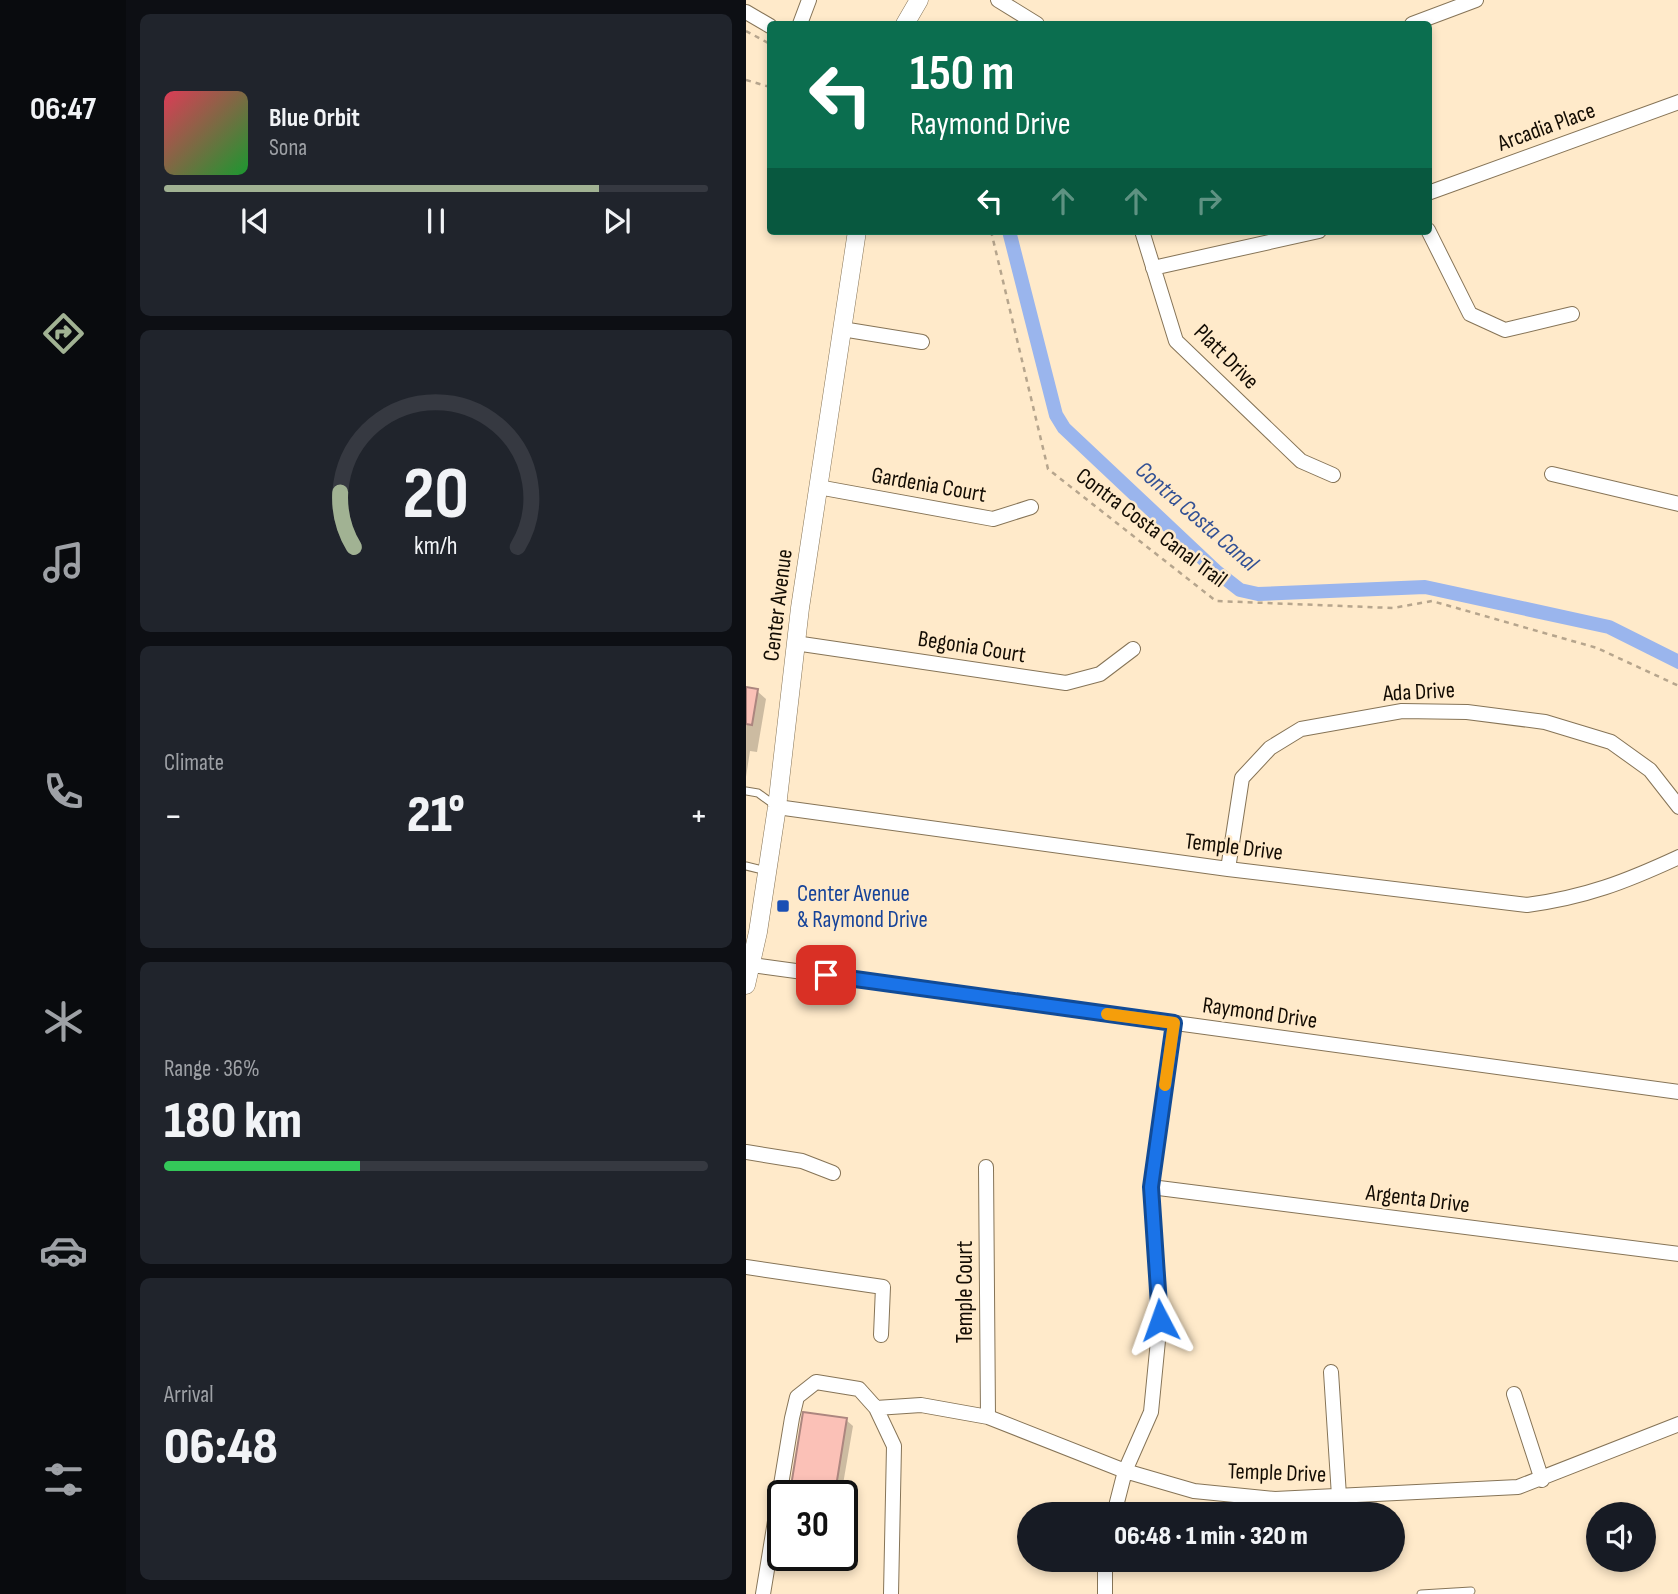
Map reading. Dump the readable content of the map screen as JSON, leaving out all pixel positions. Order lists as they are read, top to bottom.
{
  "streets": {
    "street": [
      "Arcadia Place",
      "Platt Drive",
      "Gardenia Court",
      "Center Avenue",
      "Begonia Court",
      "Ada Drive",
      "Temple Drive",
      "Raymond Drive",
      "Argenta Drive",
      "Temple Court"
    ],
    "path": ["Contra Costa Canal Trail"]
  },
  "crossings": [
    ["Gardenia Court", "Center Avenue"],
    ["Center Avenue", "Begonia Court"],
    ["Center Avenue", "Temple Drive"],
    ["Center Avenue", "Raymond Drive"],
    ["Ada Drive", "Temple Drive"],
    ["Temple Drive", "Temple Court"]
  ],
  "water": ["Contra Costa Canal"],
  "places": {
    "transit": ["Center Avenue & Raymond Drive"]
  },
  "page": {
    "tabs": "06:47",
    "turn": ["150 m", "Raymond Drive"],
    "song": ["Blue Orbit", "Sona"],
    "tile": [
      "Climate",
      ["Range · 36%", "180 km"],
      ["Arrival", "06:48"]
    ],
    "heat": ["−", "21°", "+"],
    "limit": "30",
    "trip": "06:48 · 1 min · 320 m",
    "gauge": ["20", "km/h"]
  }
}
